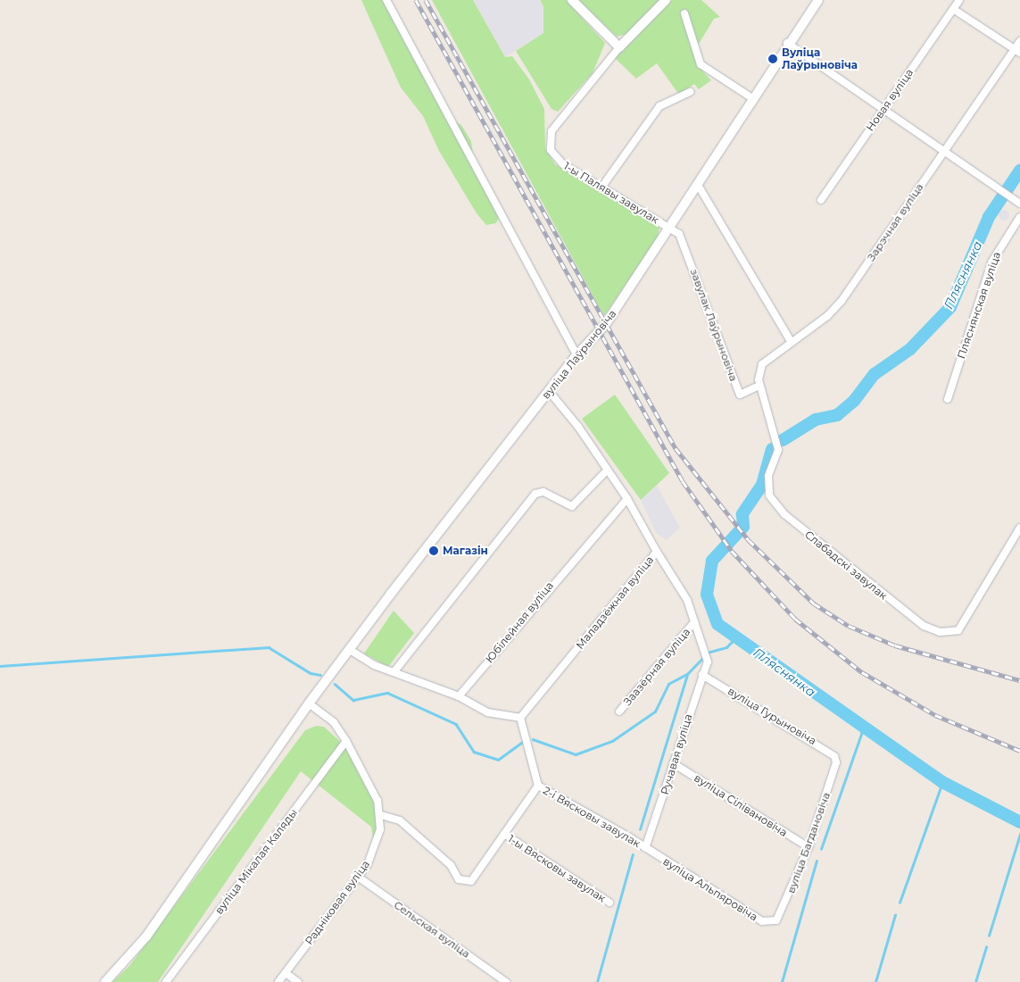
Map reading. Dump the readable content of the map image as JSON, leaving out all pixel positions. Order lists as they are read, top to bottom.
{
  "streets": {
    "main road": ["вуліца Лаўрыновіча"],
    "street": [
      "Новая вуліца",
      "1-ы Палявы завулак",
      "Зарэчная вуліца",
      "Пляснянская вуліца",
      "завулак Лаўрыновіча",
      "Слабадскі завулак",
      "Маладзёжная вуліца",
      "Юбілейная вуліца",
      "Заазёрная вуліца",
      "вуліца Гурыновіча",
      "Ручавая вуліца",
      "вуліца Сілівановіча",
      "2-і Вясковы завулак",
      "вуліца Багдановіча",
      "вуліца Мікалая Каляды",
      "1-ы Вясковы завулак",
      "вуліца Альпяровіча",
      "Радніковая вуліца",
      "Сельская вуліца"
    ]
  },
  "crossings": [
    ["1-ы Палявы завулак", "завулак Лаўрыновіча"],
    ["1-ы Палявы завулак", "вуліца Лаўрыновіча"],
    ["Зарэчная вуліца", "завулак Лаўрыновіча"],
    ["Зарэчная вуліца", "Слабадскі завулак"],
    ["завулак Лаўрыновіча", "вуліца Лаўрыновіча"],
    ["завулак Лаўрыновіча", "Слабадскі завулак"],
    ["Маладзёжная вуліца", "Заазёрная вуліца"],
    ["Маладзёжная вуліца", "Ручавая вуліца"],
    ["вуліца Гурыновіча", "Ручавая вуліца"],
    ["вуліца Гурыновіча", "вуліца Багдановіча"],
    ["Ручавая вуліца", "вуліца Сілівановіча"],
    ["Ручавая вуліца", "2-і Вясковы завулак"],
    ["Ручавая вуліца", "вуліца Альпяровіча"],
    ["вуліца Сілівановіча", "вуліца Багдановіча"],
    ["2-і Вясковы завулак", "вуліца Альпяровіча"],
    ["вуліца Багдановіча", "вуліца Альпяровіча"],
    ["Радніковая вуліца", "Сельская вуліца"]
  ],
  "water": ["Пляснянка"],
  "places": ["Вуліца Лаўрыновіча", "Магазін"]
}
